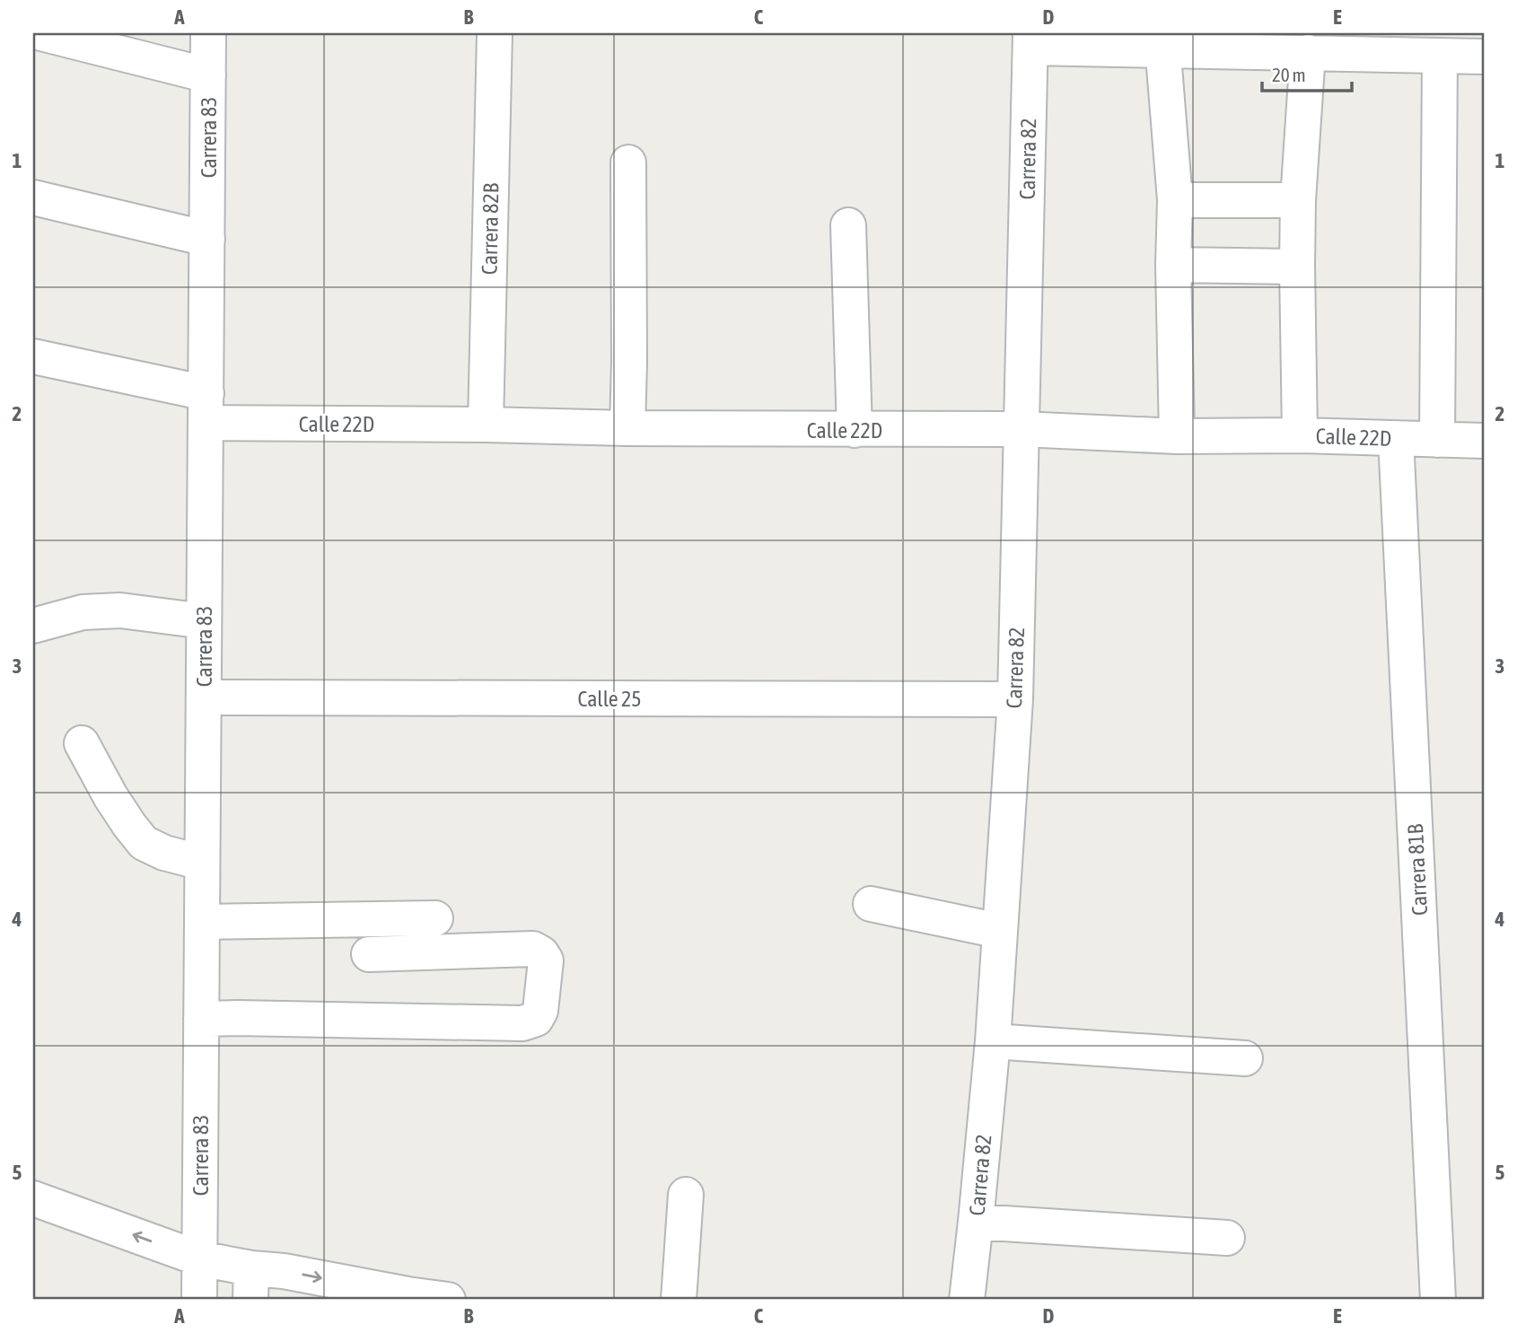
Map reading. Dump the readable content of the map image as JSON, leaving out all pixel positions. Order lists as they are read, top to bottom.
{
  "streets": {
    "street": [
      "Carrera 83",
      "Carrera 82",
      "Carrera 82B",
      "Calle 22D",
      "Calle 25",
      "Carrera 81B"
    ]
  },
  "crossings": [
    ["Carrera 83", "Calle 22D"],
    ["Carrera 83", "Calle 25"],
    ["Carrera 82", "Calle 22D"],
    ["Carrera 82", "Calle 25"],
    ["Carrera 82B", "Calle 22D"],
    ["Calle 22D", "Carrera 81B"]
  ],
  "scale_bar": "20 m",
  "grid": {
    "columns": [
      "A",
      "B",
      "C",
      "D",
      "E"
    ],
    "rows": [
      "1",
      "2",
      "3",
      "4",
      "5"
    ]
  }
}
